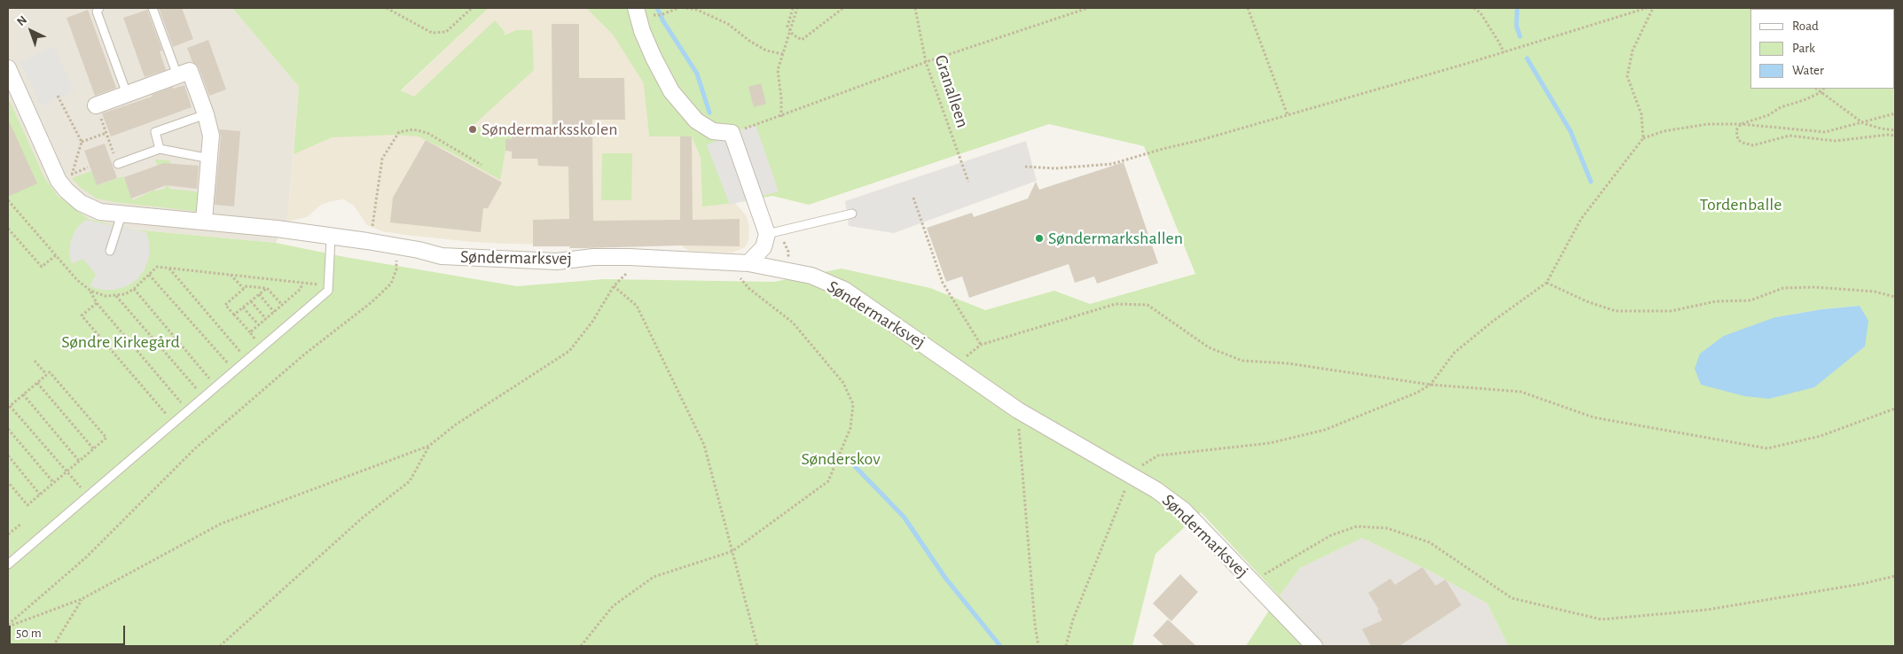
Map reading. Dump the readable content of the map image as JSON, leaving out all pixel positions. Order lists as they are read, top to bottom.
{
  "streets": {
    "street": ["Søndermarksvej"],
    "path": ["Granalleen"]
  },
  "parks": ["Tordenballe", "Søndre Kirkegård", "Sønderskov"],
  "places": ["Søndermarksskolen", "Søndermarkshallen"],
  "legend": ["Road", "Park", "Water"],
  "scale_bar": "50 m",
  "north": "top left"
}
